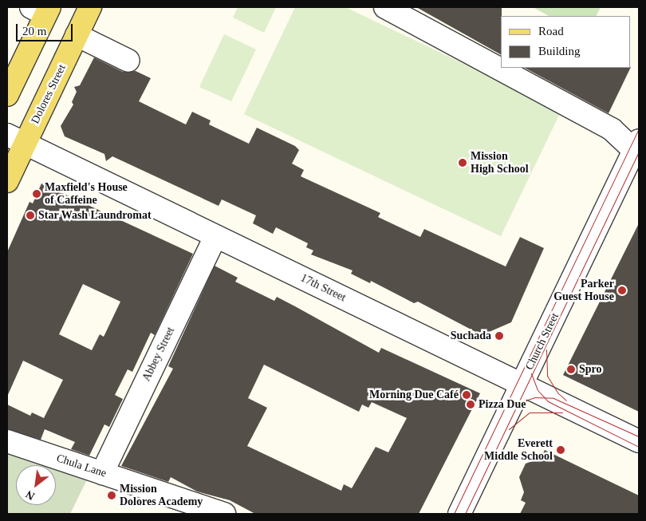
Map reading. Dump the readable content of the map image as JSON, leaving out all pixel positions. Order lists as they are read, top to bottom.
{
  "streets": {
    "main road": ["Dolores Street"],
    "street": [
      "17th Street",
      "Church Street",
      "Abbey Street",
      "Chula Lane"
    ]
  },
  "crossings": [
    ["Dolores Street", "17th Street"],
    ["17th Street", "Church Street"],
    ["17th Street", "Abbey Street"],
    ["Abbey Street", "Chula Lane"]
  ],
  "places": [
    "Mission High School",
    "Maxfield's House of Caffeine",
    "Star Wash Laundromat",
    "Parker Guest House",
    "Suchada",
    "Spro",
    "Morning Due Café",
    "Pizza Due",
    "Everett Middle School",
    "Mission Dolores Academy"
  ],
  "legend": ["Road", "Building"],
  "scale_bar": "20 m",
  "north": "bottom left"
}
